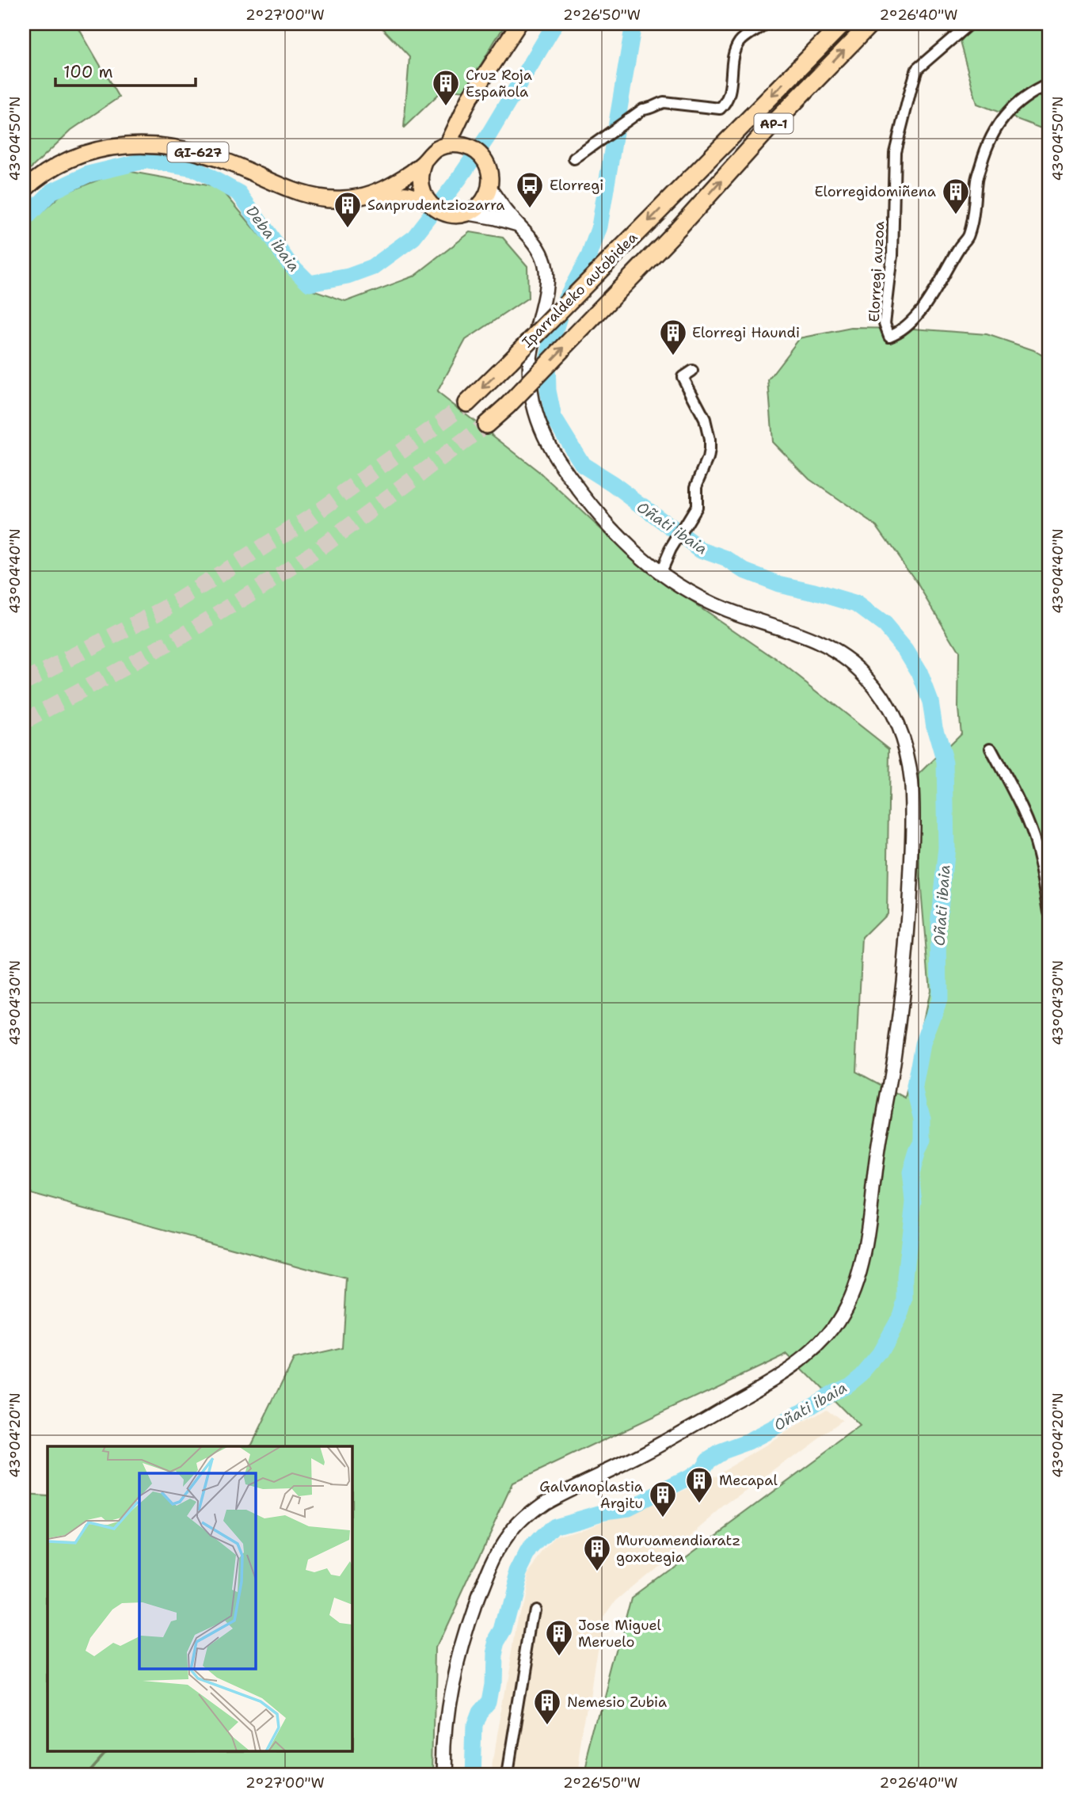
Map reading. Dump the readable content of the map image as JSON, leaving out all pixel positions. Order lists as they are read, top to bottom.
{
  "streets": {
    "highway": ["AP-1", "Iparraldeko autobidea"],
    "main road": ["GI-627"],
    "street": ["Elorregi auzoa"]
  },
  "water": ["Deba ibaia", "Oñati ibaia"],
  "places": {
    "building": [
      "Cruz Roja Española",
      "Elorregidomiñena",
      "Sanprudentziozarra",
      "Elorregi Haundi",
      "Mecapal",
      "Galvanoplastia Argitu",
      "Muruamendiaratz goxotegia",
      "Jose Miguel Meruelo",
      "Nemesio Zubia"
    ],
    "bus stop": ["Elorregi"]
  },
  "scale_bar": "100 m",
  "coordinates": [
    "2°27'00\"W",
    "2°26'50\"W",
    "2°26'40\"W",
    "43°04'50\"N",
    "43°04'40\"N",
    "43°04'30\"N",
    "43°04'20\"N"
  ]
}
